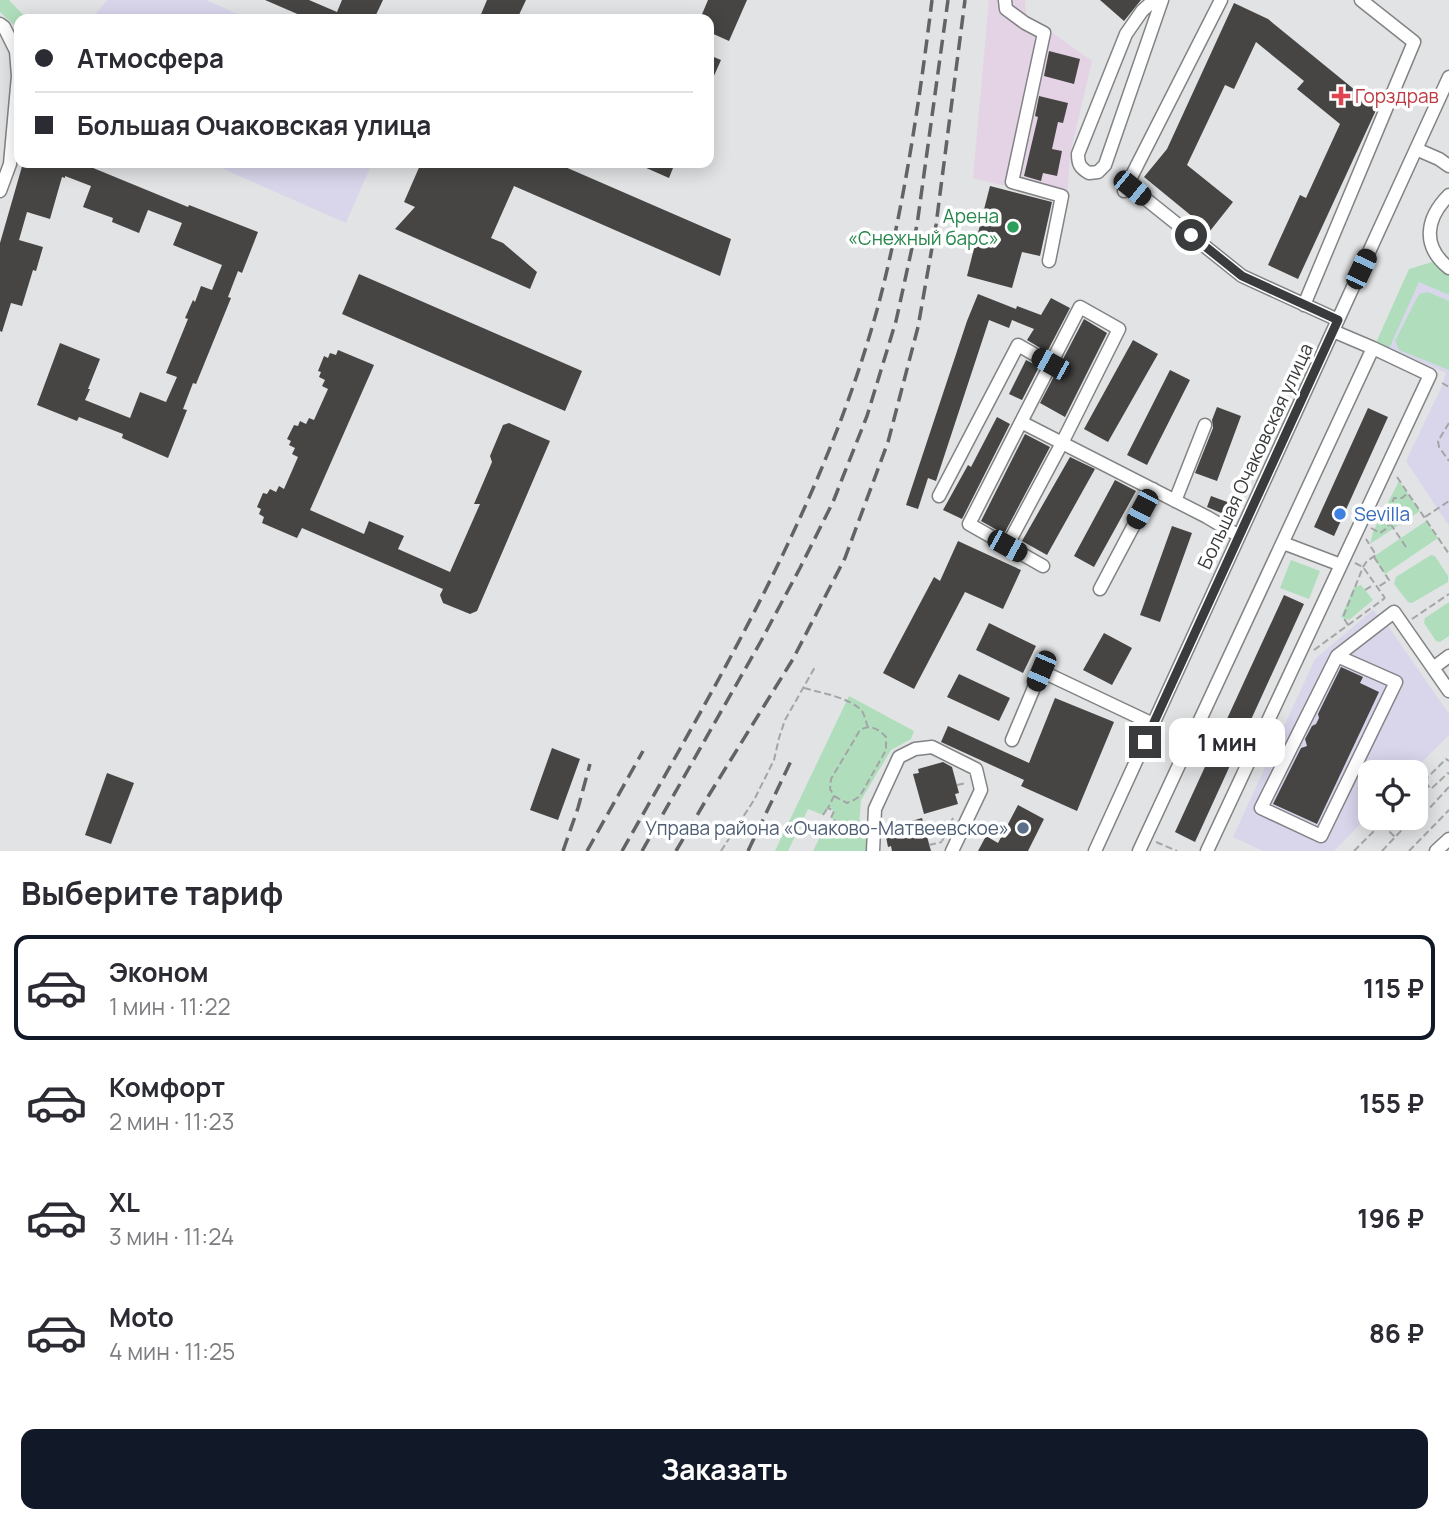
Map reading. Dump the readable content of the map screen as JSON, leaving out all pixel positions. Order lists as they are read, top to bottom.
{
  "streets": {
    "street": ["Большая Очаковская улица"]
  },
  "places": {
    "health": ["Горздрав"],
    "other": ["Арена «Снежный барс»", "Sevilla", "Управа района «Очаково-Матвеевское»"]
  },
  "page": {
    "banner": ["Атмосфера", "Большая Очаковская улица"],
    "bubble": "1 мин",
    "heading": "Выберите тариф",
    "list": [
      {
        "name": "Эконом",
        "note": "1 мин · 11:22",
        "value": "115 ₽"
      },
      {
        "name": "Комфорт",
        "note": "2 мин · 11:23",
        "value": "155 ₽"
      },
      {
        "name": "XL",
        "note": "3 мин · 11:24",
        "value": "196 ₽"
      },
      {
        "name": "Moto",
        "note": "4 мин · 11:25",
        "value": "86 ₽"
      }
    ],
    "buttons": "Заказать"
  }
}
